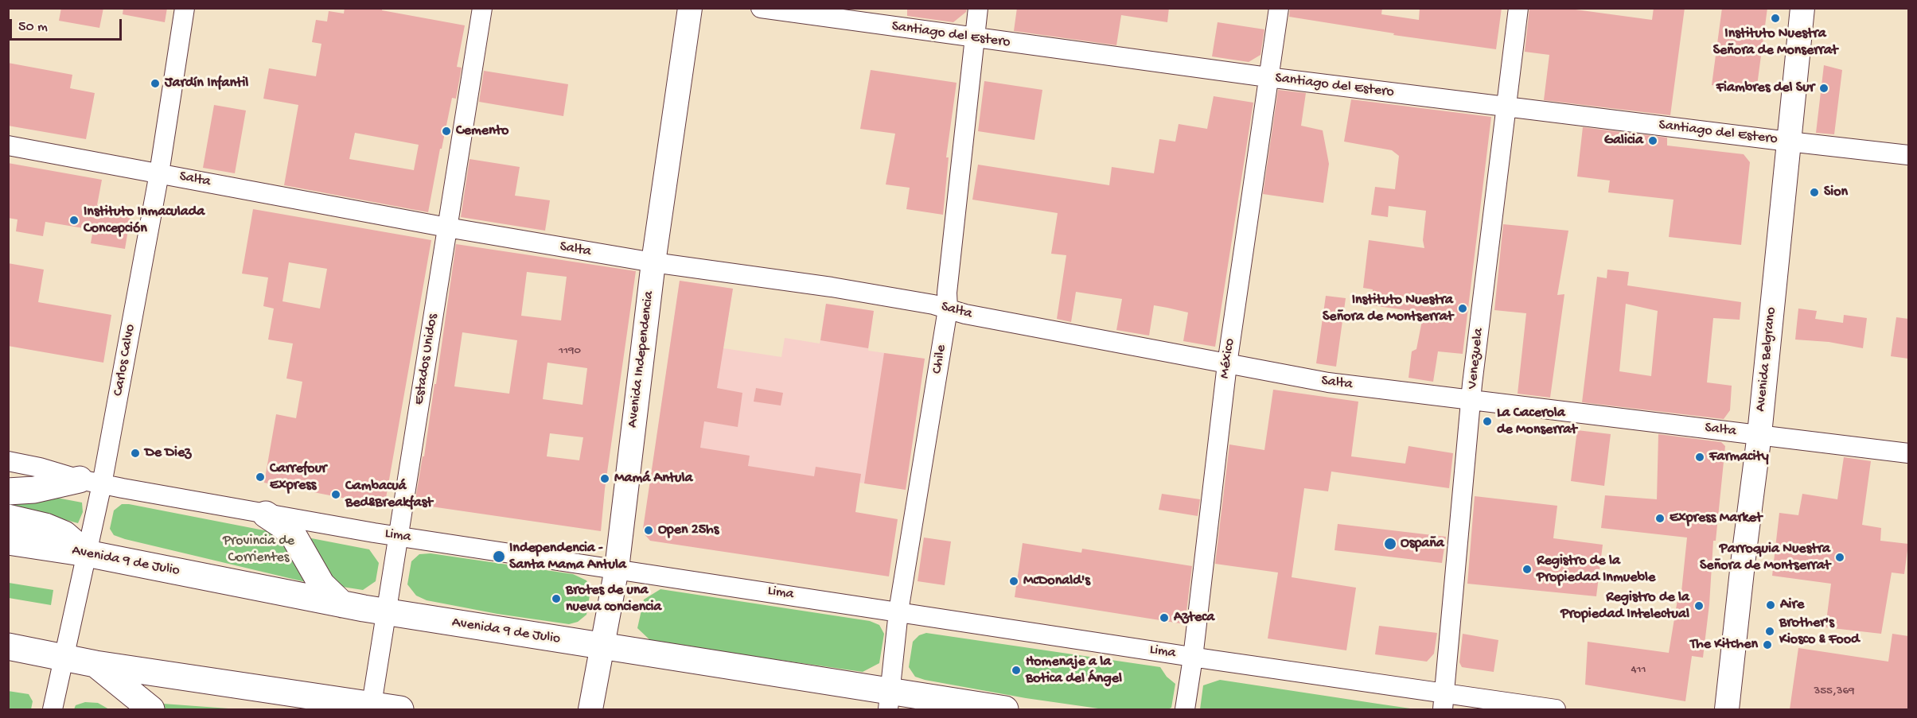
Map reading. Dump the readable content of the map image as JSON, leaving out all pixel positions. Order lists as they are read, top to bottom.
{
  "streets": {
    "highway": ["Avenida 9 de Julio"],
    "main road": ["Avenida Independencia", "Avenida Belgrano"],
    "street": [
      "Santiago del Estero",
      "Salta",
      "México",
      "Venezuela",
      "Estados Unidos",
      "Chile",
      "Carlos Calvo",
      "Lima"
    ]
  },
  "crossings": [
    ["Santiago del Estero", "México"],
    ["Santiago del Estero", "Venezuela"],
    ["Santiago del Estero", "Chile"],
    ["Santiago del Estero", "Avenida Belgrano"],
    ["Salta", "México"],
    ["Salta", "Venezuela"],
    ["Salta", "Estados Unidos"],
    ["Salta", "Avenida Independencia"],
    ["Salta", "Chile"],
    ["Salta", "Avenida Belgrano"],
    ["Salta", "Carlos Calvo"],
    ["México", "Lima"],
    ["Venezuela", "Lima"],
    ["Estados Unidos", "Lima"],
    ["Estados Unidos", "Avenida 9 de Julio"],
    ["Avenida Independencia", "Lima"],
    ["Avenida Independencia", "Avenida 9 de Julio"],
    ["Chile", "Lima"],
    ["Chile", "Avenida 9 de Julio"],
    ["Carlos Calvo", "Lima"],
    ["Carlos Calvo", "Avenida 9 de Julio"]
  ],
  "parks": ["Provincia de Corrientes"],
  "places": [
    "Instituto Nuestra Señora de Monserrat",
    "Jardín Infantil",
    "Fiambres del Sur",
    "Cemento",
    "Galicia",
    "Sion",
    "Instituto Inmaculada Concepción",
    "Instituto Nuestra Señora de Montserrat",
    "La Cacerola de Monserrat",
    "De Diez",
    "Farmacity",
    "Carrefour Express",
    "Mamá Antula",
    "Cambacuá Bed&Breakfast",
    "Express Market",
    "Open 25hs",
    "Ospaña",
    "Independencia - Santa Mama Antula",
    "Parroquia Nuestra Señora de Montserrat",
    "Registro de la Propiedad Inmueble",
    "McDonald's",
    "Brotes de una nueva conciencia",
    "Aire",
    "Registro de la Propiedad Intelectual",
    "Azteca",
    "Brother's Kiosco & Food",
    "The Kitchen",
    "Homenaje a la Botica del Ángel"
  ],
  "house_numbers": ["1190", "411", "355,369"],
  "scale_bar": "50 m"
}
